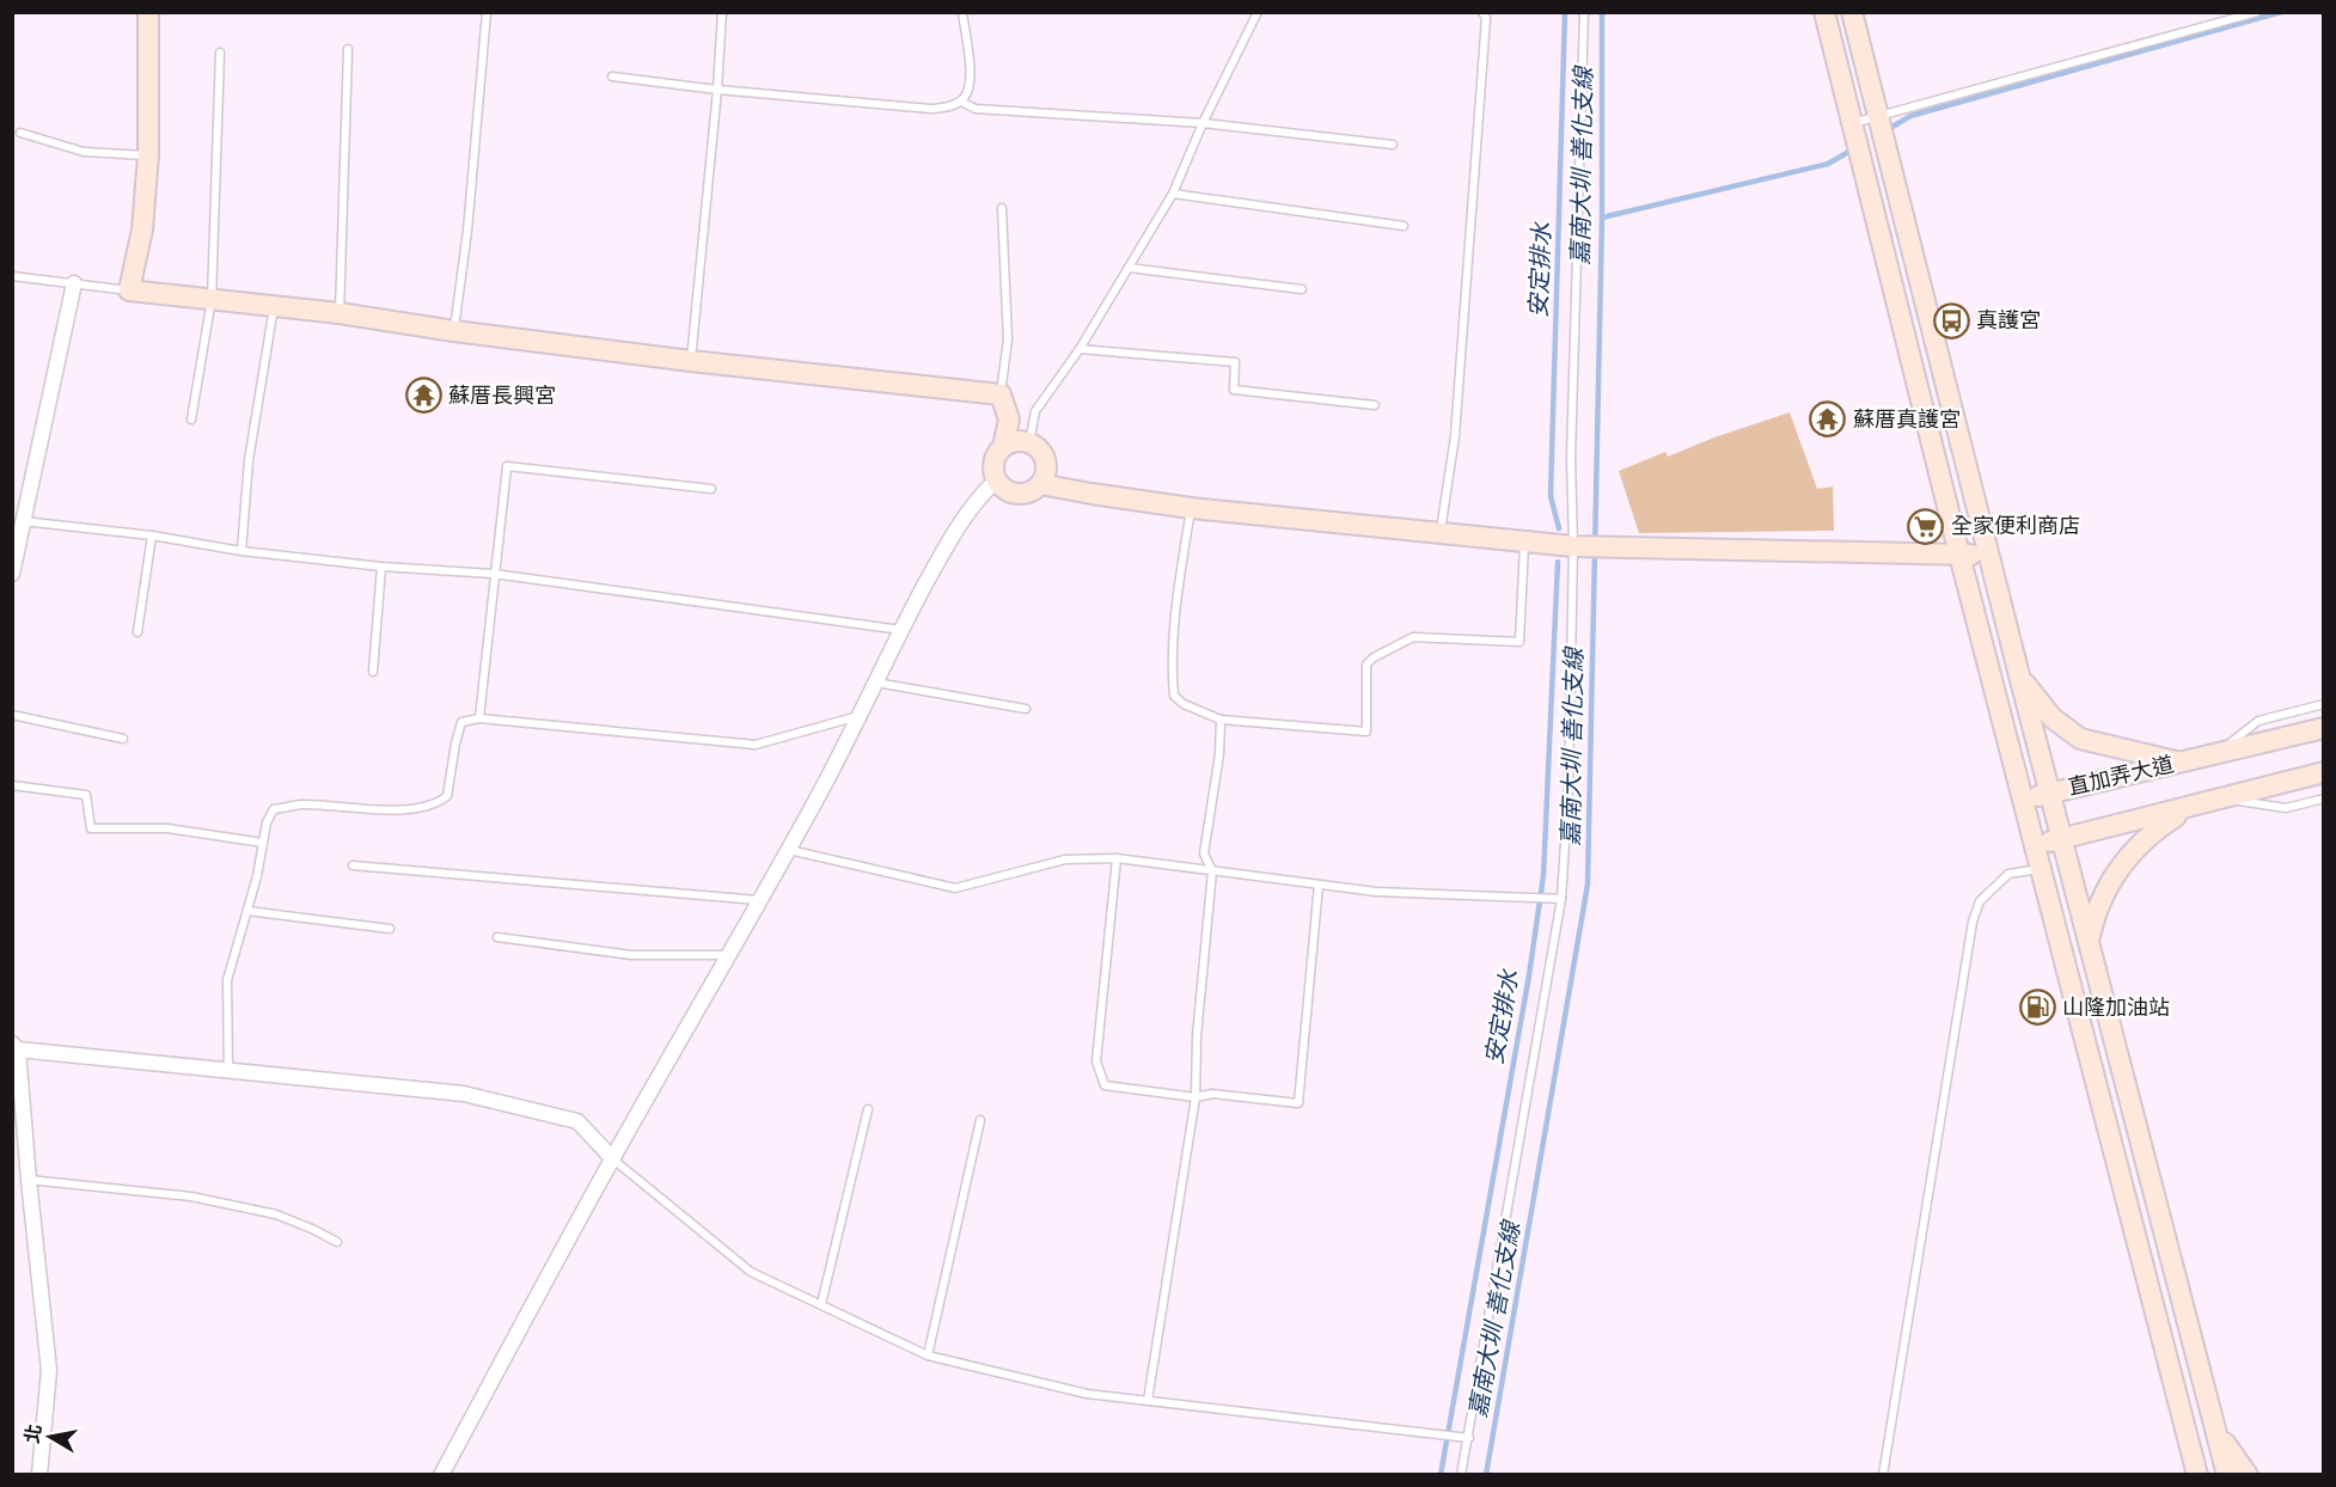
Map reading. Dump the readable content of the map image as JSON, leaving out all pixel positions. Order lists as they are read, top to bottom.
{
  "streets": {
    "main road": ["直加弄大道"]
  },
  "water": ["嘉南大圳 善化支線", "安定排水"],
  "places": {
    "bus stop": ["真護宮"],
    "temple": ["蘇厝長興宮", "蘇厝真護宮"],
    "supermarket": ["全家便利商店"],
    "fuel station": ["山隆加油站"]
  },
  "north": "left"
}
